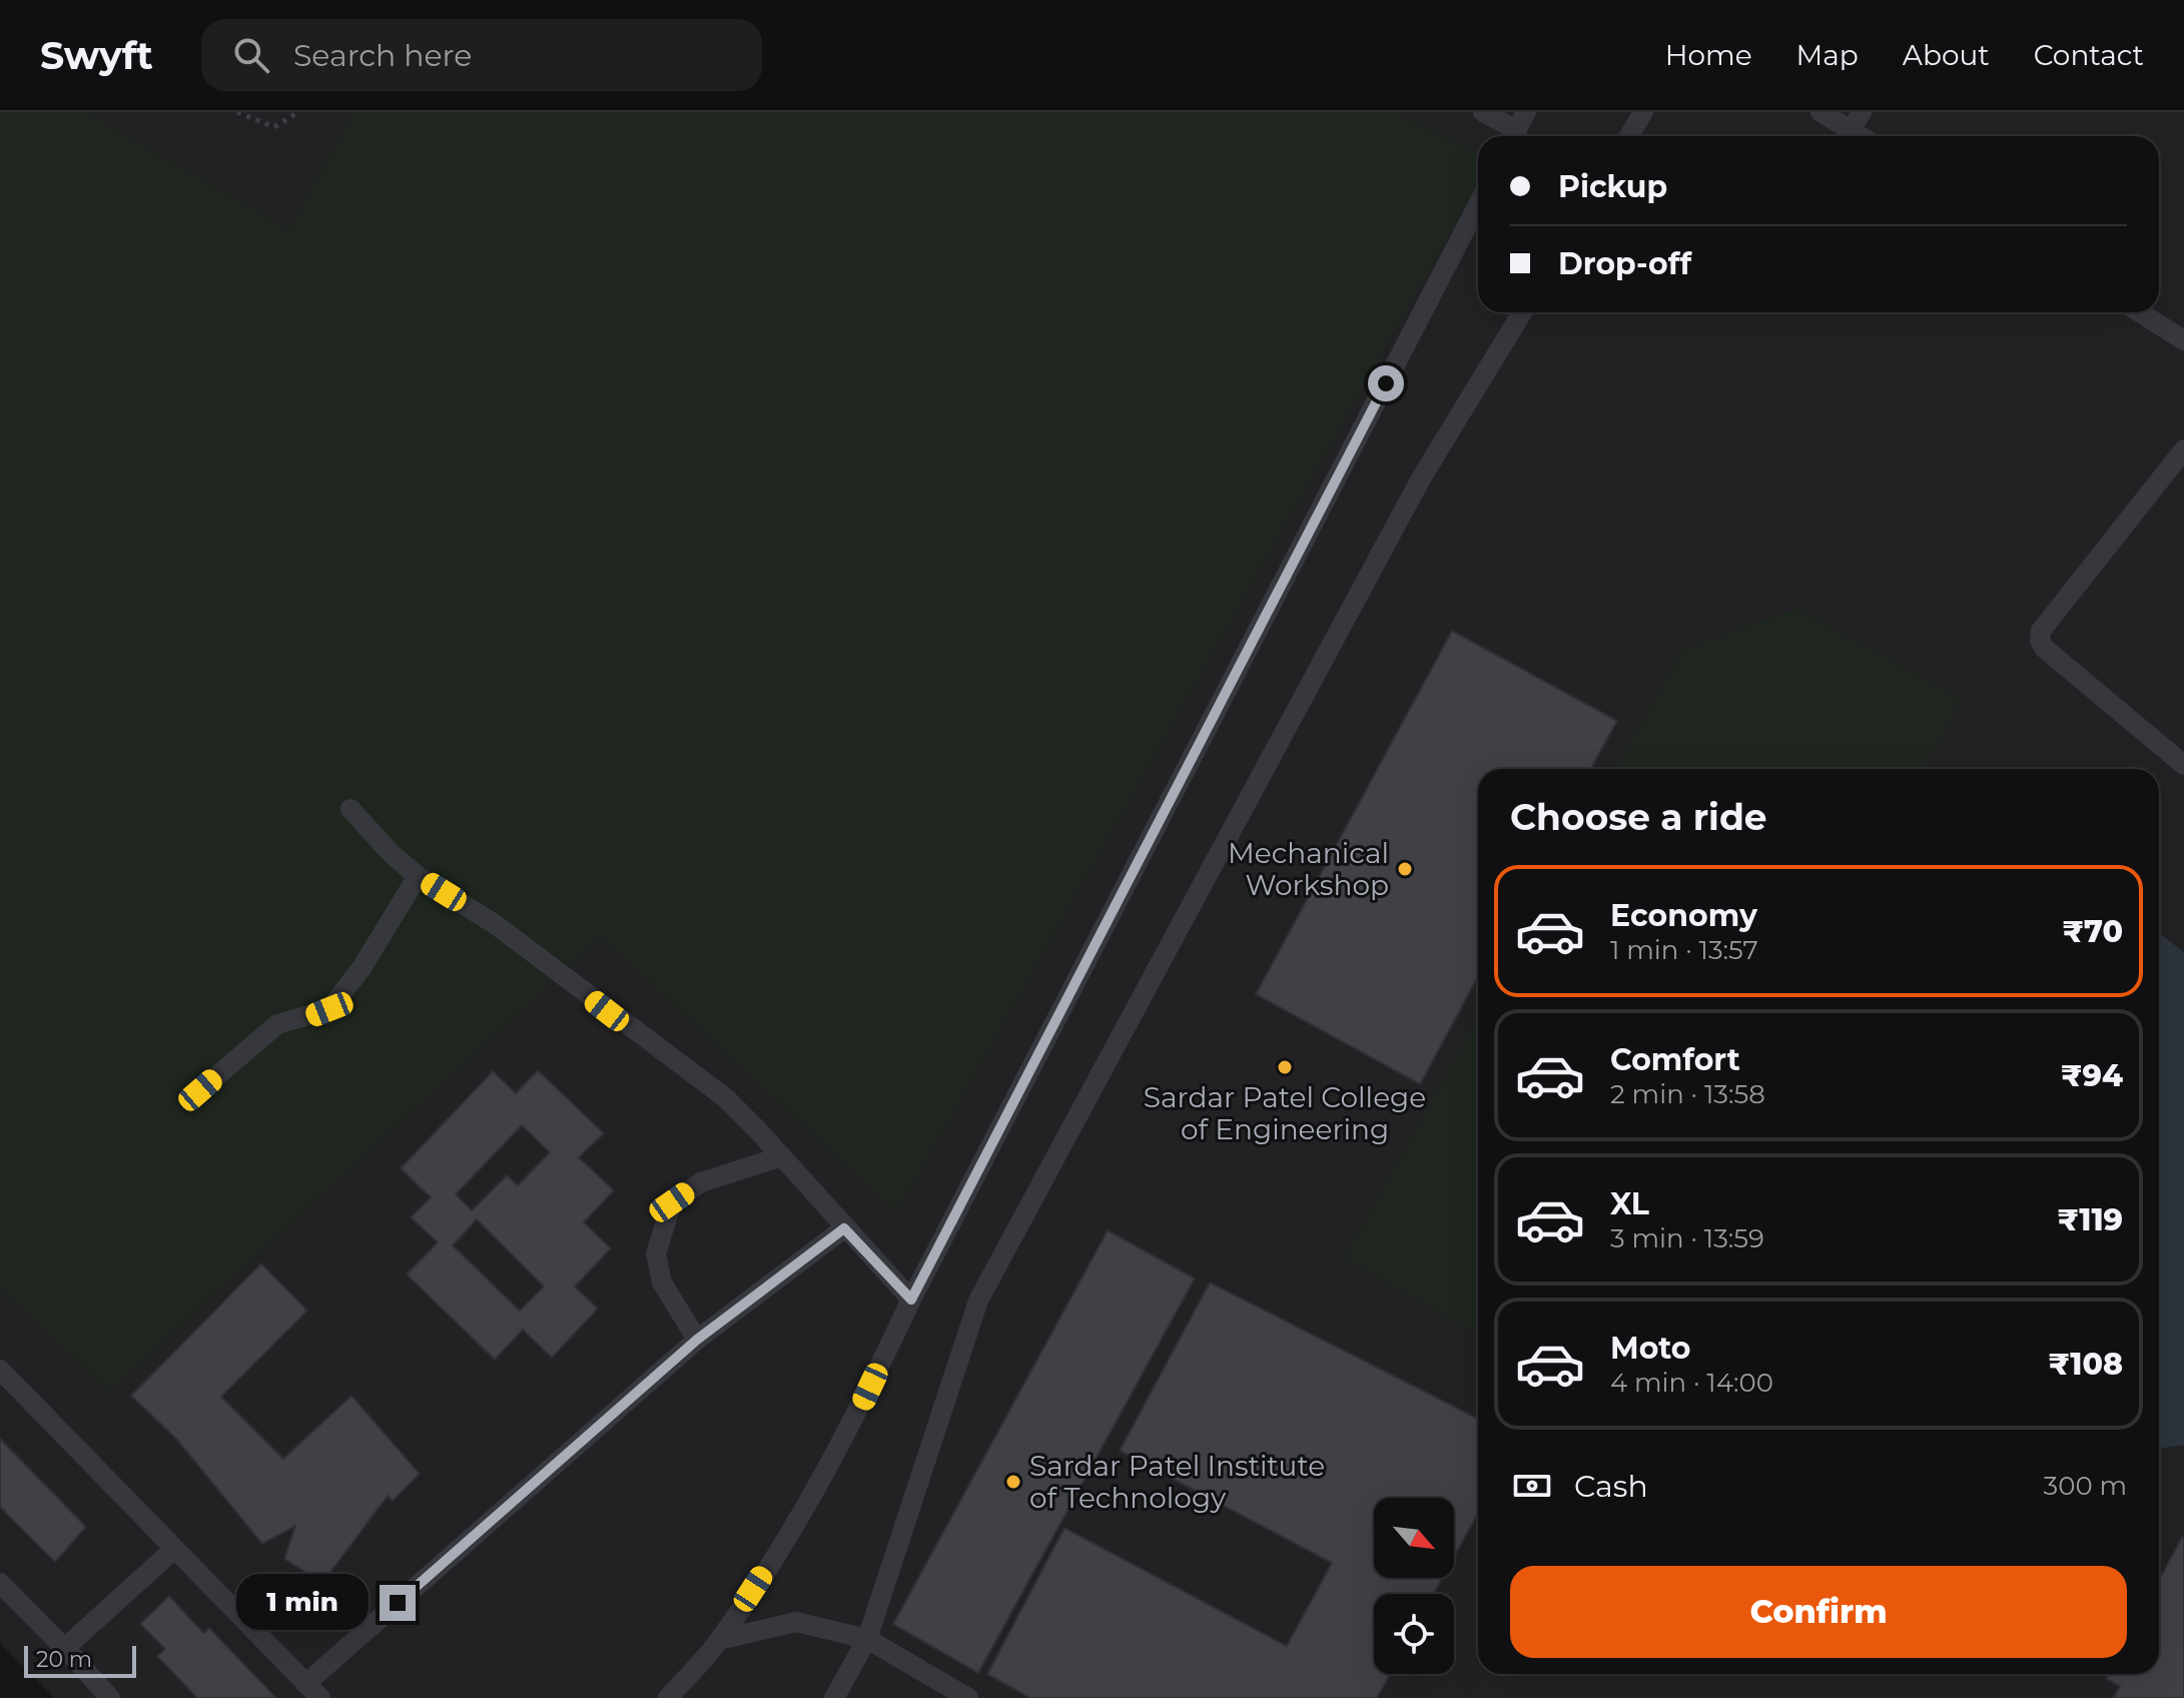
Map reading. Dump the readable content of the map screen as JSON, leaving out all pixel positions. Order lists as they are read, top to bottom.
{
  "places": ["Mechanical Workshop", "Sardar Patel College of Engineering", "Sardar Patel Institute of Technology"],
  "scale_bar": "20 m",
  "north": "bottom right",
  "page": {
    "header": "Swyft",
    "search": "Search here",
    "nav": [
      "Home",
      "Map",
      "About",
      "Contact"
    ],
    "banner": ["Pickup", "Drop-off"],
    "heading": "Choose a ride",
    "list": [
      {
        "name": "Economy",
        "note": "1 min · 13:57",
        "value": "₹70"
      },
      {
        "name": "Comfort",
        "note": "2 min · 13:58",
        "value": "₹94"
      },
      {
        "name": "XL",
        "note": "3 min · 13:59",
        "value": "₹119"
      },
      {
        "name": "Moto",
        "note": "4 min · 14:00",
        "value": "₹108"
      }
    ],
    "pay": ["Cash", "300 m"],
    "buttons": "Confirm",
    "bubble": "1 min",
    "scale": "20 m"
  }
}
